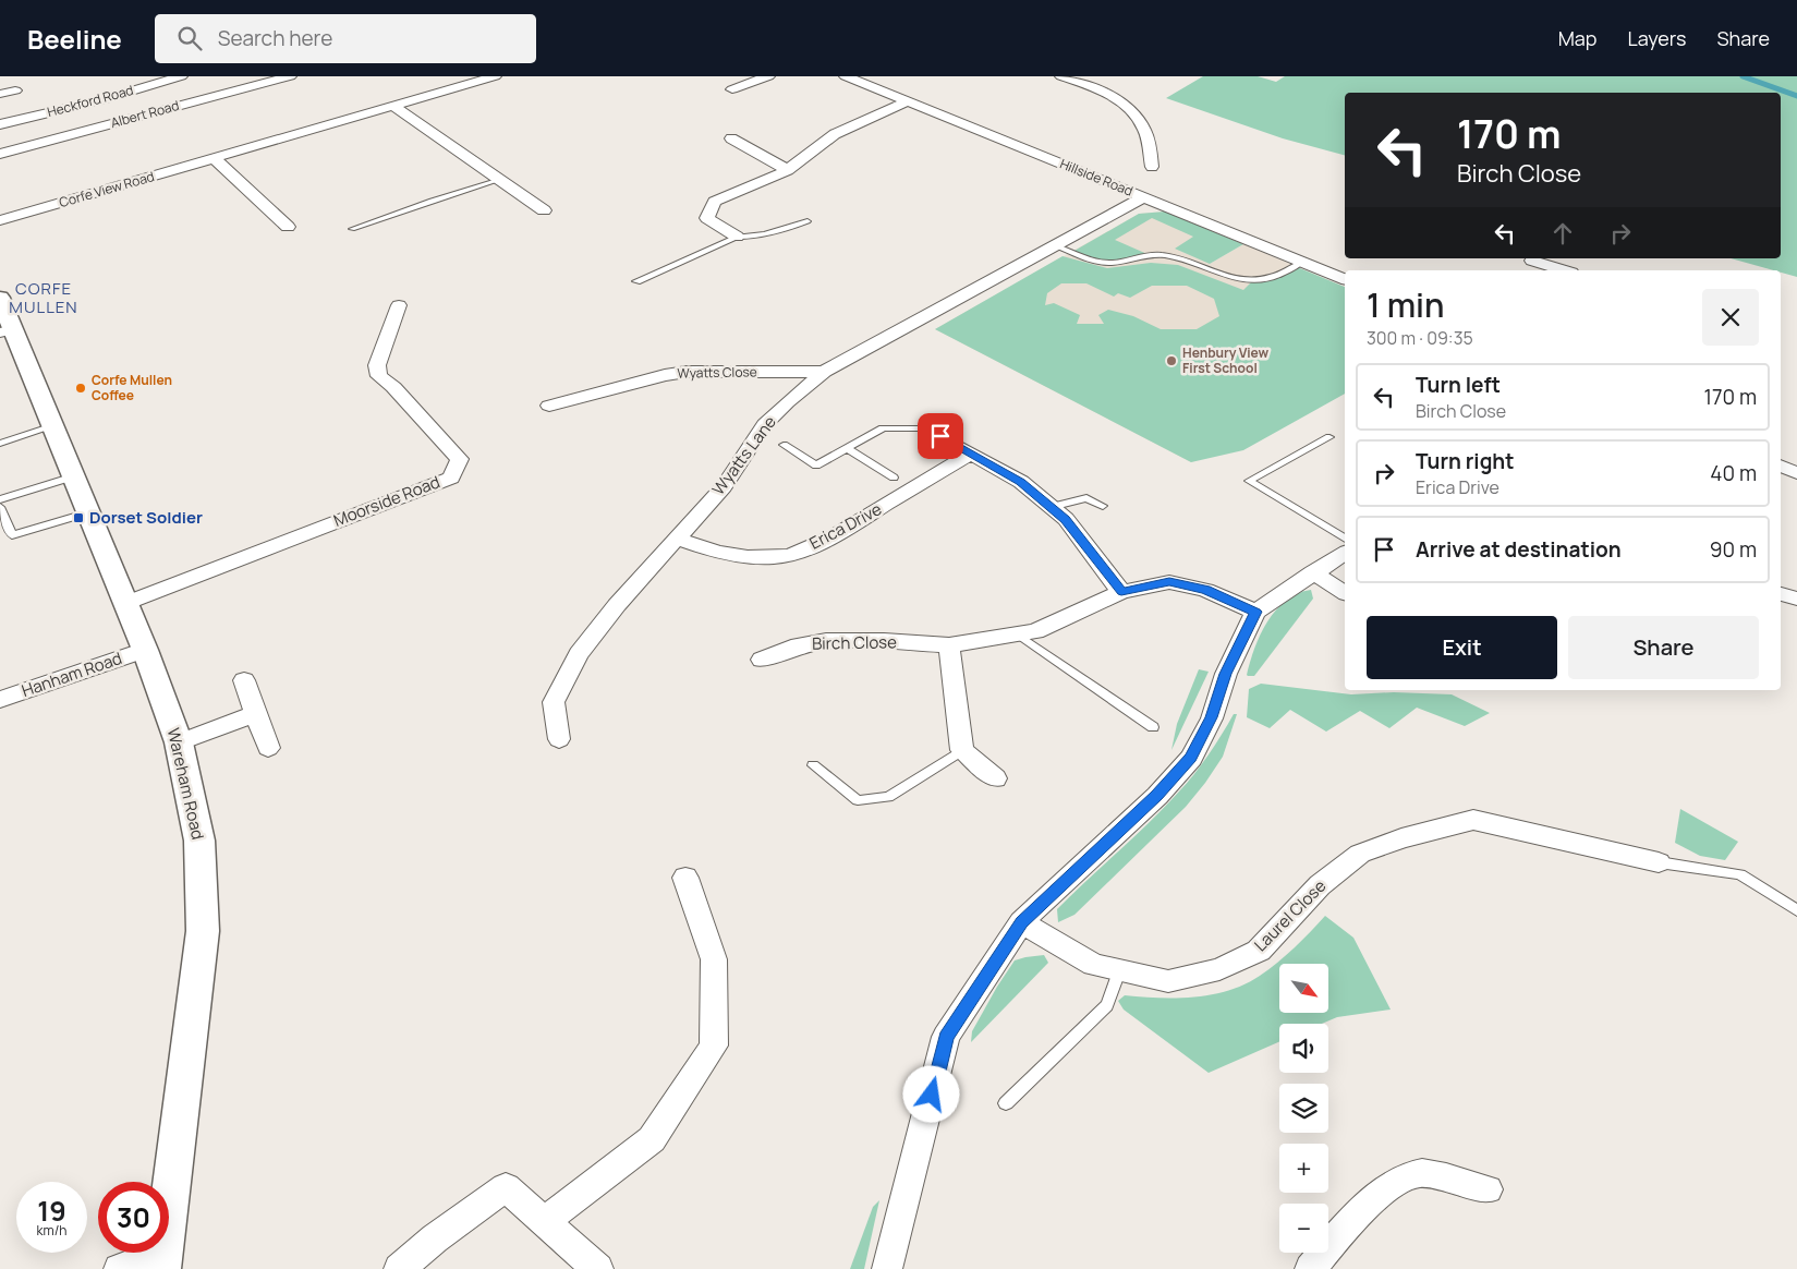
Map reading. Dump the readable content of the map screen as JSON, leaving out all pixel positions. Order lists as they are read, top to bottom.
{
  "streets": {
    "street": [
      "Heckford Road",
      "Albert Road",
      "Hillside Road",
      "Corfe View Road",
      "Wyatts Close",
      "Wyatts Lane",
      "Moorside Road",
      "Erica Drive",
      "Birch Close",
      "Hanham Road",
      "Wareham Road",
      "Laurel Close"
    ]
  },
  "crossings": [
    ["Hillside Road", "Wyatts Lane"],
    ["Wyatts Close", "Wyatts Lane"],
    ["Wyatts Lane", "Erica Drive"],
    ["Moorside Road", "Wareham Road"],
    ["Hanham Road", "Wareham Road"]
  ],
  "districts": ["CORFE MULLEN"],
  "places": {
    "other": ["Henbury View First School", "Corfe Mullen Coffee"],
    "transit": ["Dorset Soldier"]
  },
  "north": "bottom right",
  "page": {
    "header": "Beeline",
    "search": "Search here",
    "nav": ["Map", "Layers", "Share"],
    "turn": ["170 m", "Birch Close"],
    "heading": ["1 min", "300 m · 09:35"],
    "list": [
      {
        "name": "Turn left",
        "note": "Birch Close",
        "value": "170 m"
      },
      {
        "name": "Turn right",
        "note": "Erica Drive",
        "value": "40 m"
      },
      {
        "name": "Arrive at destination",
        "value": "90 m"
      }
    ],
    "buttons": ["Exit", "Share"],
    "map_buttons": ["+", "−"],
    "speed": "19 km/h",
    "limit": "30"
  }
}
